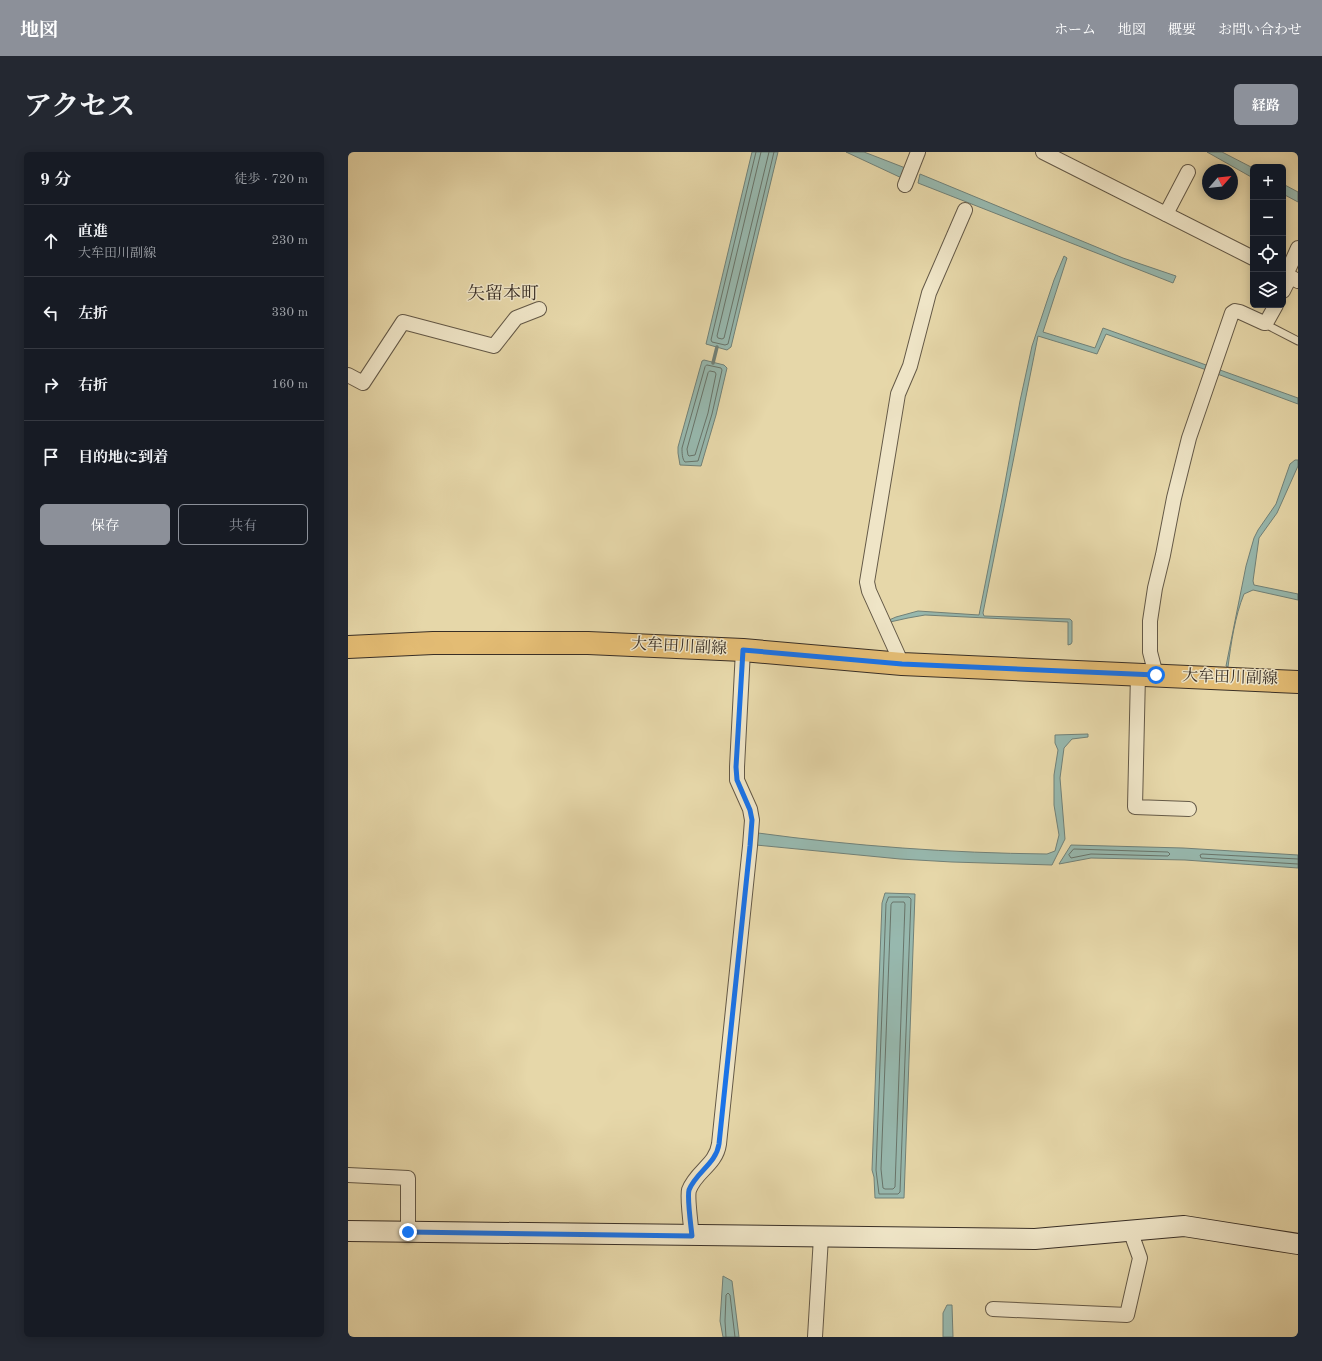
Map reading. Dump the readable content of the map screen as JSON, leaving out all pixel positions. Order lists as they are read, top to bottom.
{
  "streets": {
    "main road": ["大牟田川副線"]
  },
  "districts": ["矢留本町"],
  "north": "top right",
  "page": {
    "header": "地図",
    "nav": [
      "ホーム",
      "地図",
      "概要",
      "お問い合わせ"
    ],
    "title": "アクセス",
    "buttons": [
      "経路",
      ["保存", "共有"]
    ],
    "heading": ["9 分", "徒歩 · 720 m"],
    "map_buttons": ["+", "−"],
    "list": [
      ["直進", "大牟田川副線", "230 m"],
      ["左折", "330 m"],
      ["右折", "160 m"],
      "目的地に到着"
    ]
  }
}
